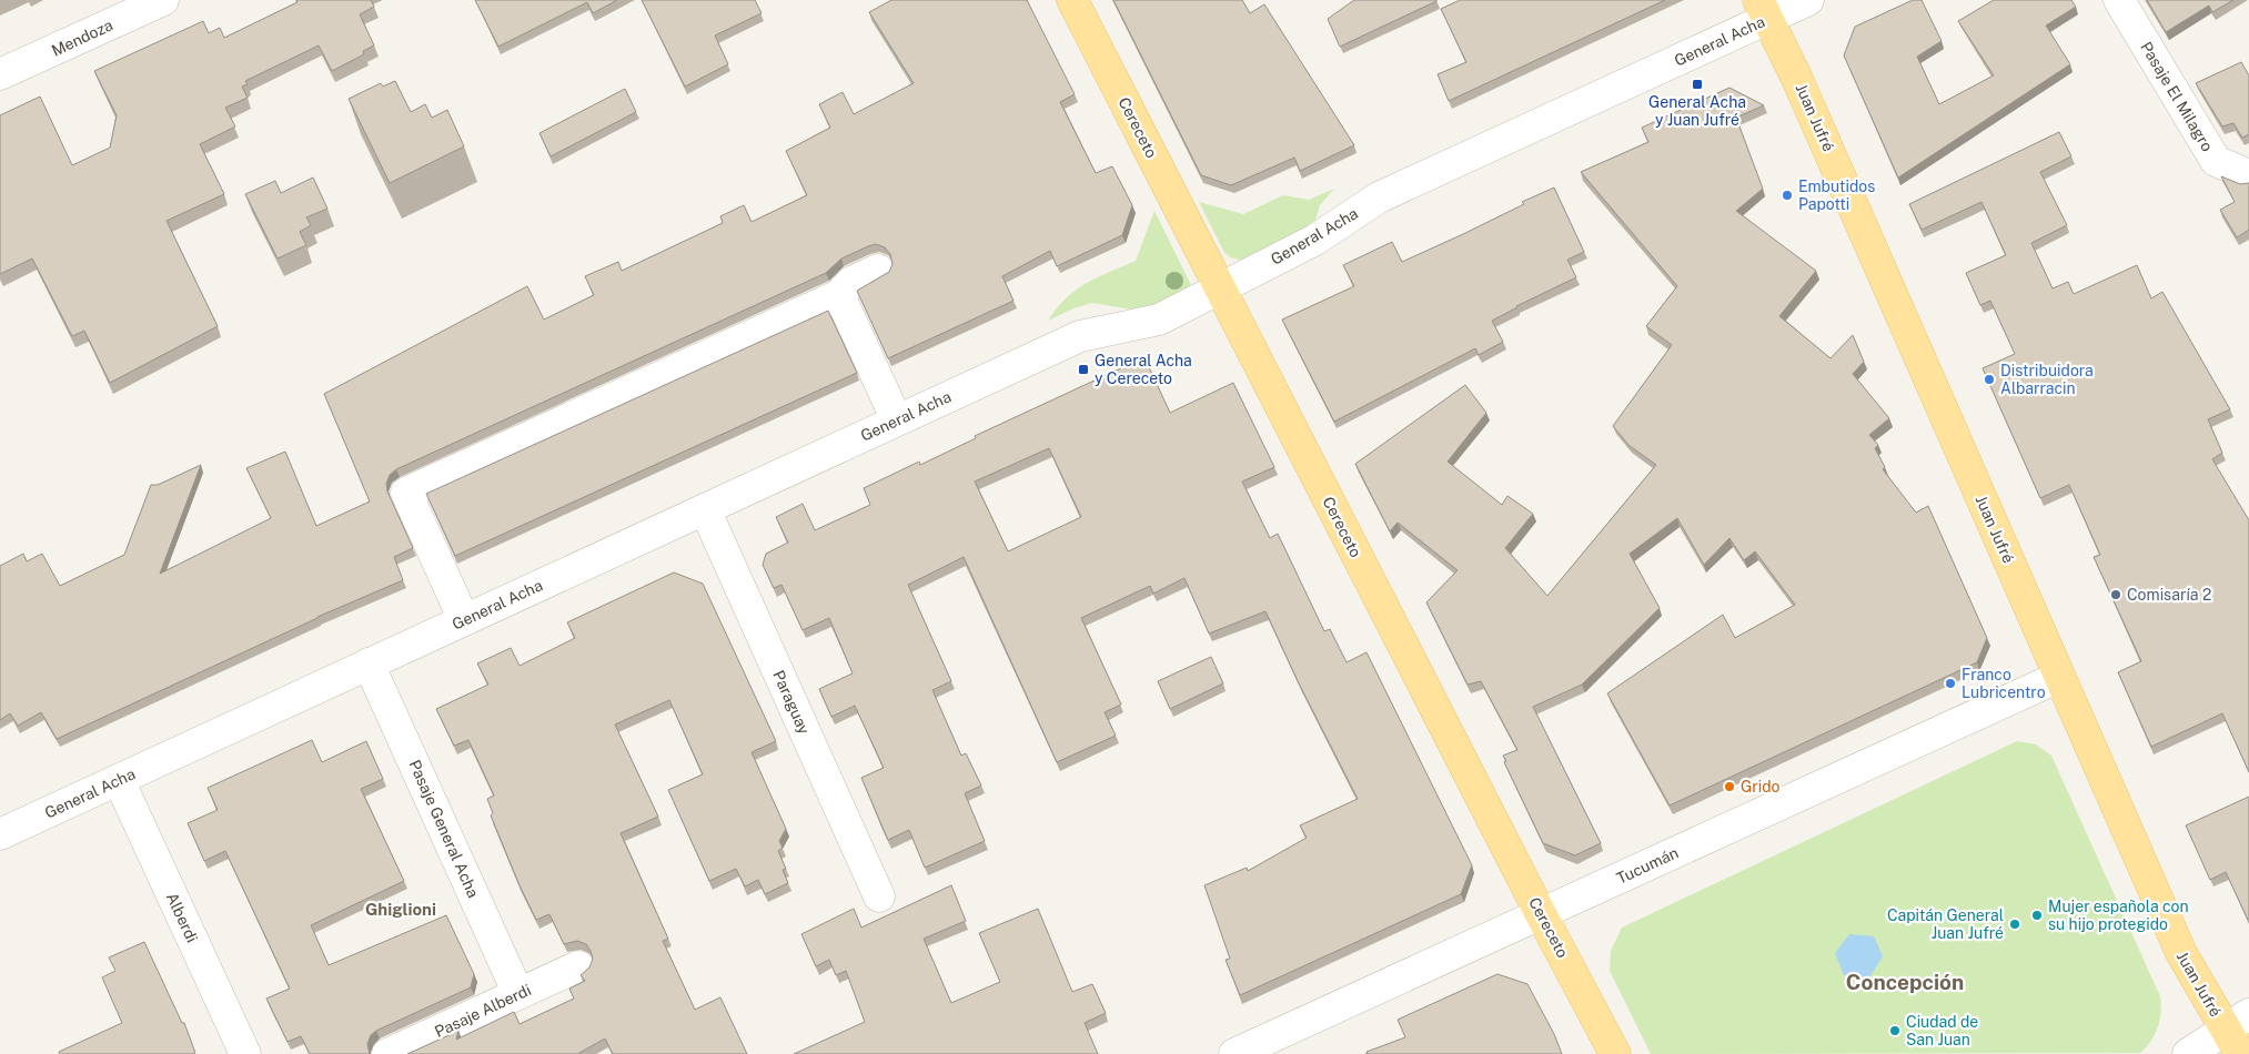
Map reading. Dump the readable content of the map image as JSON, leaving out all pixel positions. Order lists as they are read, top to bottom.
{
  "streets": {
    "main road": ["Juan Jufré", "Cereceto"],
    "street": [
      "Mendoza",
      "General Acha",
      "Pasaje El Milagro",
      "Paraguay",
      "Pasaje General Acha",
      "Tucumán",
      "Alberdi",
      "Pasaje Alberdi"
    ]
  },
  "crossings": [
    ["General Acha", "Juan Jufré"],
    ["General Acha", "Cereceto"],
    ["General Acha", "Paraguay"],
    ["General Acha", "Pasaje General Acha"],
    ["General Acha", "Alberdi"],
    ["Juan Jufré", "Tucumán"],
    ["Cereceto", "Tucumán"],
    ["Pasaje General Acha", "Pasaje Alberdi"]
  ],
  "districts": ["Ghiglioni", "Concepción"],
  "places": {
    "transit": ["General Acha y Juan Jufré", "General Acha y Cereceto"],
    "other": [
      "Embutidos Papotti",
      "Distribuidora Albarracin",
      "Comisaría 2",
      "Franco Lubricentro",
      "Grido",
      "Mujer española con su hijo protegido",
      "Capitán General Juan Jufré",
      "Ciudad de San Juan"
    ]
  }
}
